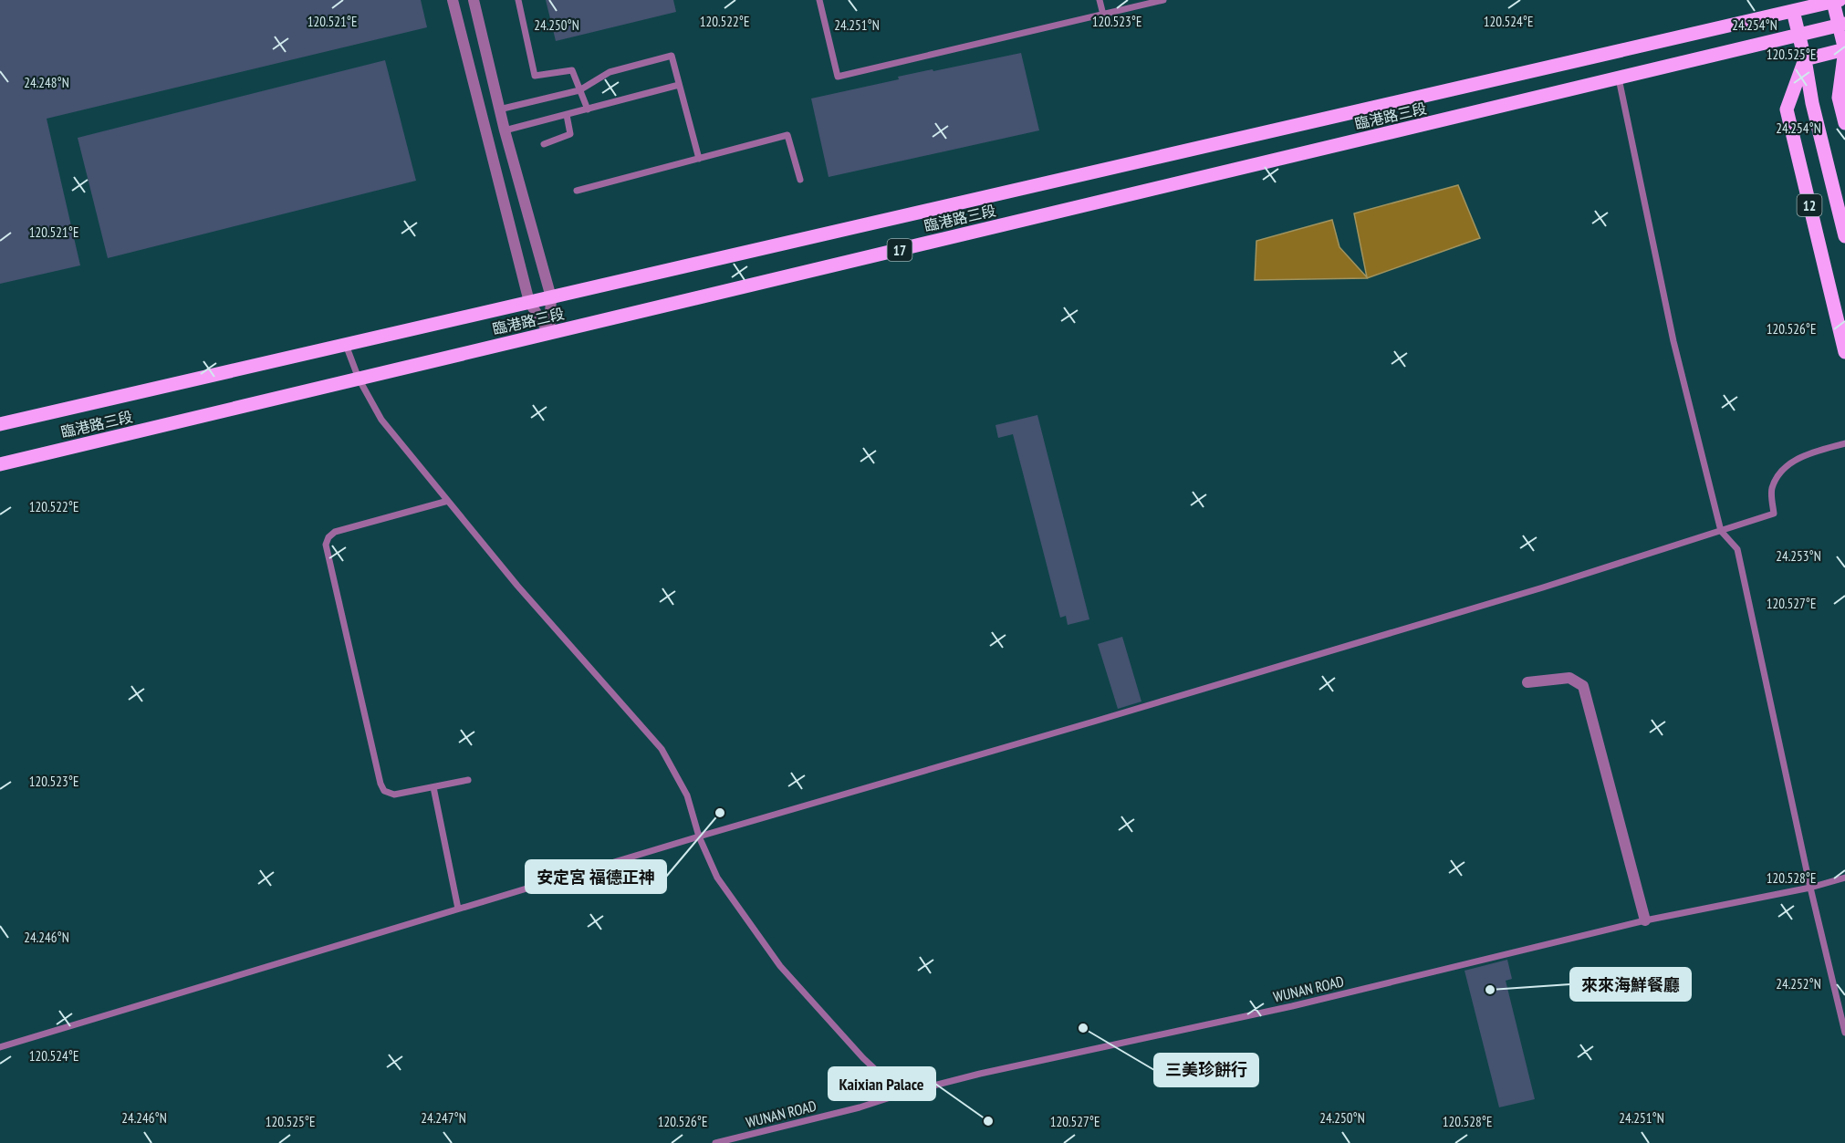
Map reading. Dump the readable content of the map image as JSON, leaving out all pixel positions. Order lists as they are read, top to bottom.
{
  "streets": {
    "main road": ["臨港路三段", "12", "17"],
    "lane": ["WUNAN ROAD"]
  },
  "crossings": [
    ["臨港路三段", "12"],
    ["臨港路三段", "17"],
    ["12", "17"]
  ],
  "places": [
    "安定宮 福德正神",
    "來來海鮮餐廳",
    "三美珍餅行",
    "Kaixian Palace"
  ],
  "coordinates": [
    "120.524°E",
    "120.521°E",
    "120.522°E",
    "120.523°E",
    "24.250°N",
    "24.251°N",
    "24.254°N",
    "120.525°E",
    "24.248°N",
    "120.526°E",
    "24.253°N",
    "120.527°E",
    "120.528°E",
    "24.246°N",
    "24.252°N",
    "24.247°N"
  ]
}
